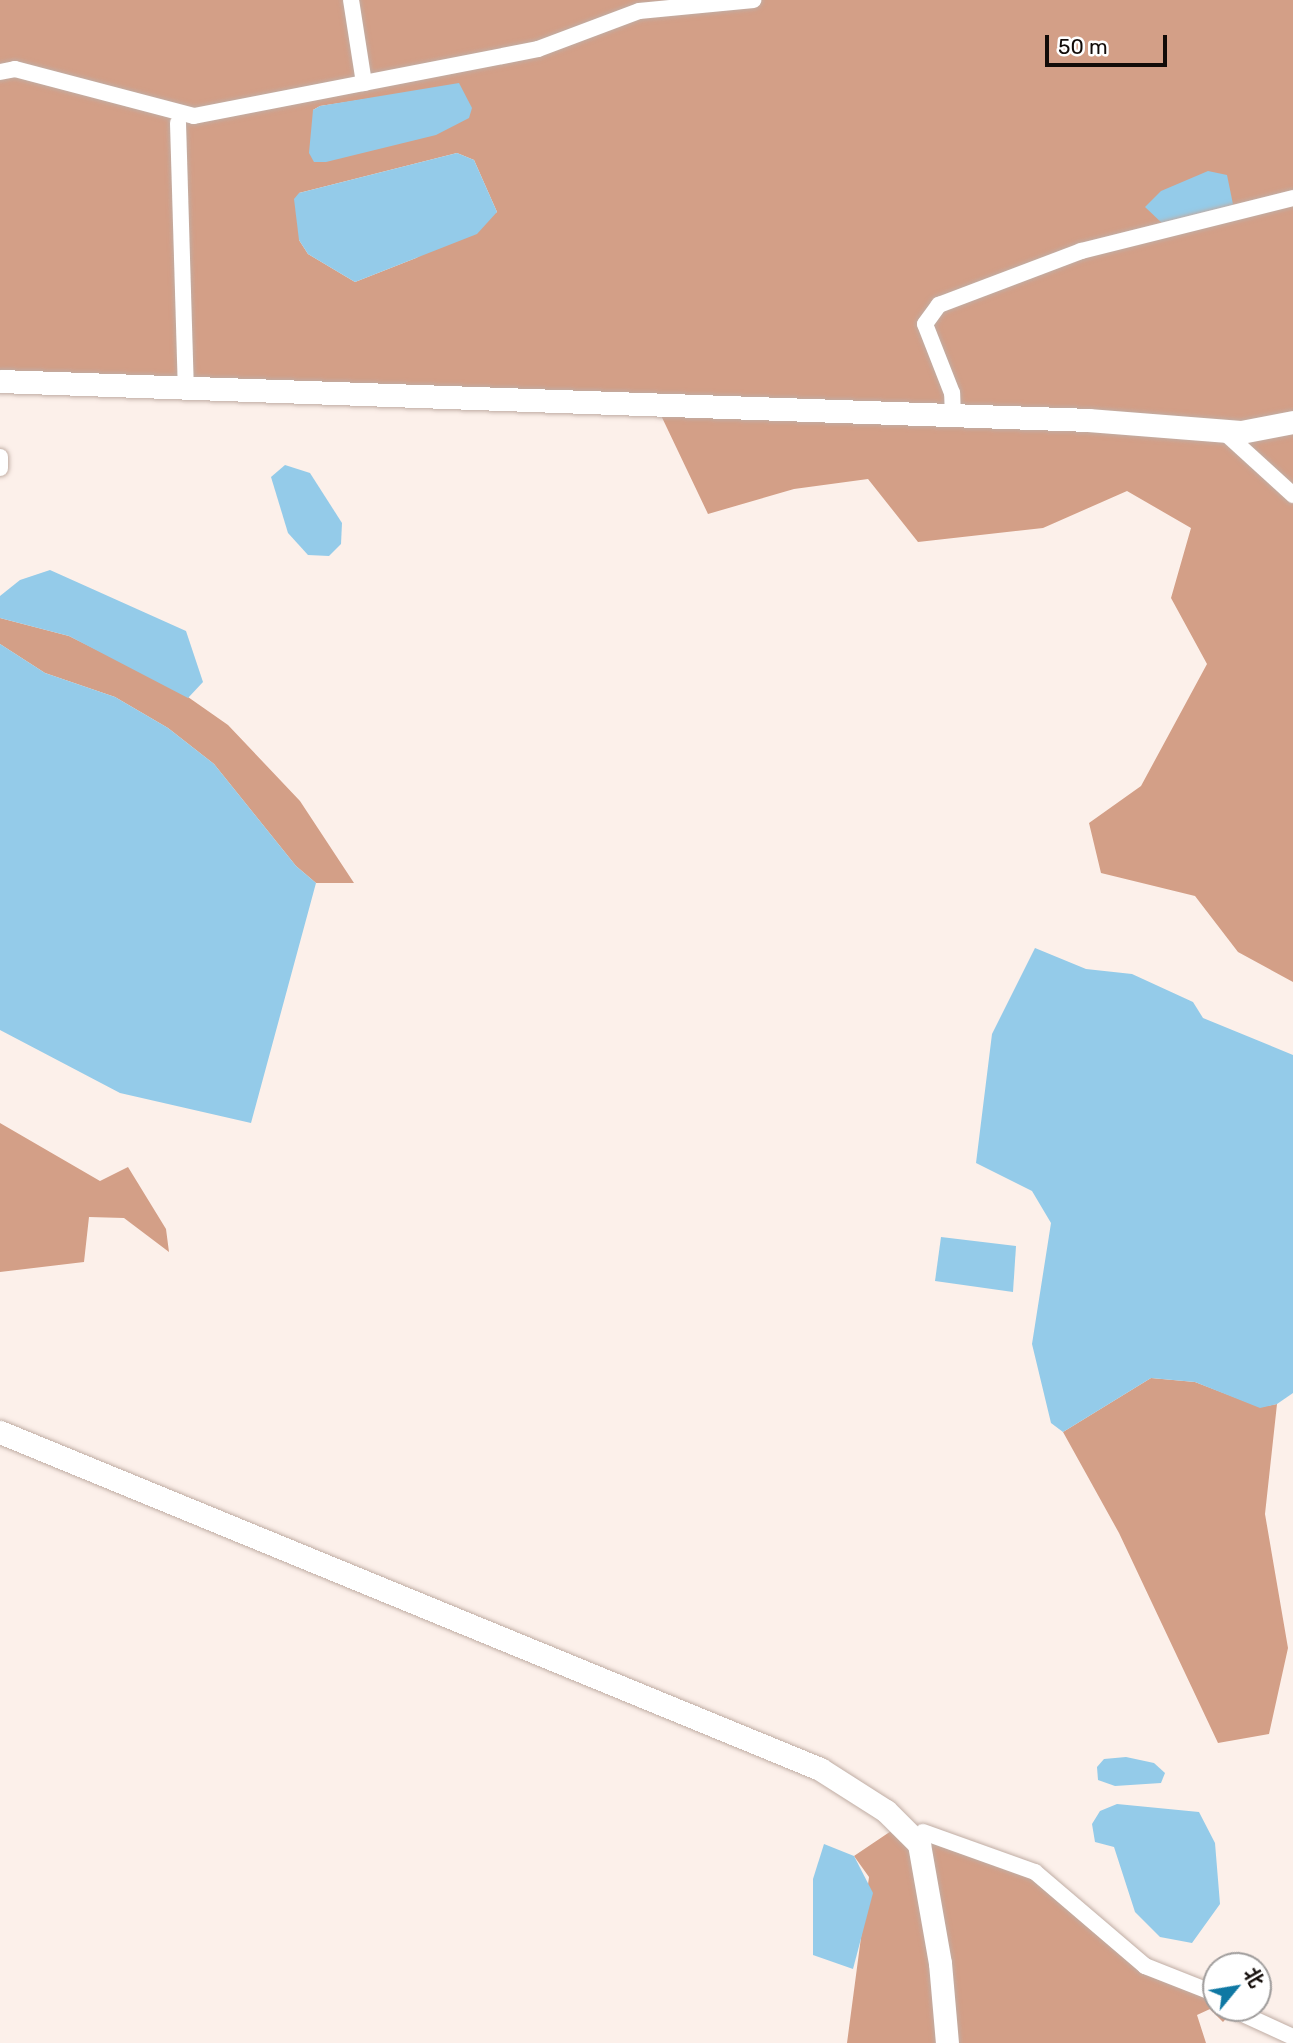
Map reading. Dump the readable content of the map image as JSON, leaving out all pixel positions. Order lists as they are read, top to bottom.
{
  "scale_bar": "50 m",
  "north": "top right"
}
